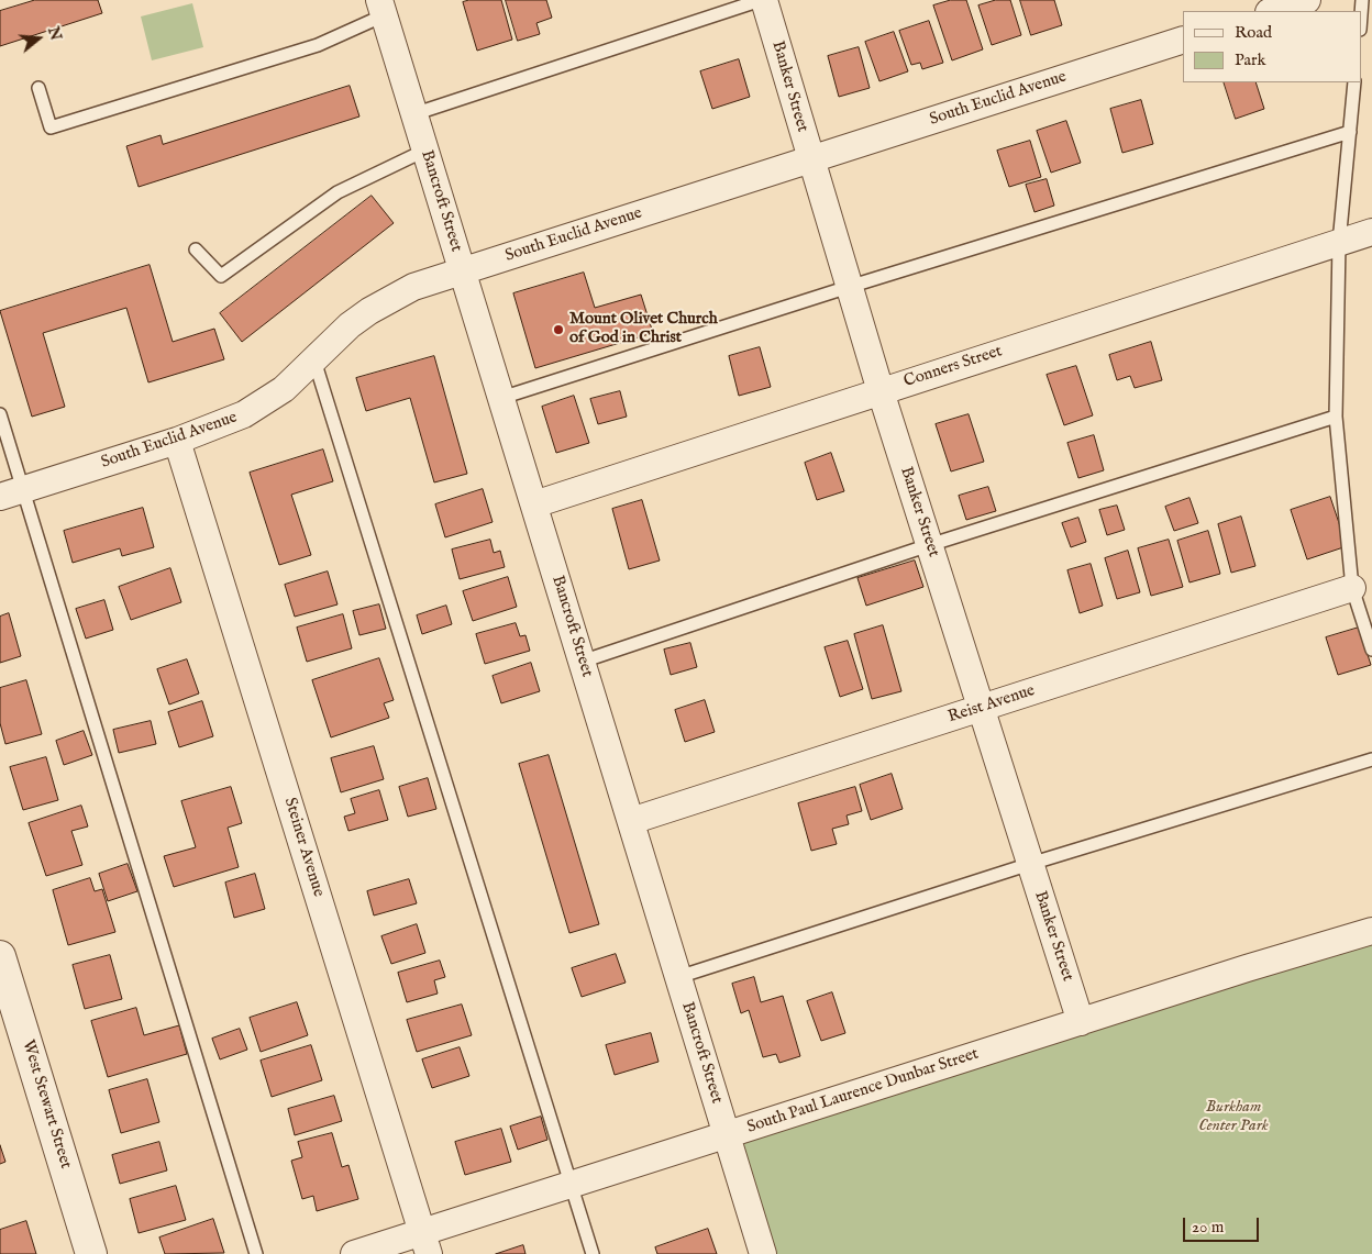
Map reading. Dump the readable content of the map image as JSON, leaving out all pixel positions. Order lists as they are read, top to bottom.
{
  "streets": {
    "street": [
      "Banker Street",
      "South Euclid Avenue",
      "Bancroft Street",
      "Conners Street",
      "Reist Avenue",
      "Steiner Avenue",
      "South Paul Laurence Dunbar Street",
      "West Stewart Street"
    ]
  },
  "crossings": [
    ["Banker Street", "South Euclid Avenue"],
    ["Banker Street", "Conners Street"],
    ["Banker Street", "Reist Avenue"],
    ["Banker Street", "South Paul Laurence Dunbar Street"],
    ["South Euclid Avenue", "Bancroft Street"],
    ["South Euclid Avenue", "Steiner Avenue"],
    ["Bancroft Street", "Conners Street"],
    ["Bancroft Street", "Reist Avenue"],
    ["Bancroft Street", "South Paul Laurence Dunbar Street"],
    ["Steiner Avenue", "South Paul Laurence Dunbar Street"]
  ],
  "parks": ["Burkham Center Park"],
  "places": ["Mount Olivet Church of God in Christ"],
  "legend": ["Road", "Park"],
  "scale_bar": "20 m",
  "north": "right"
}
